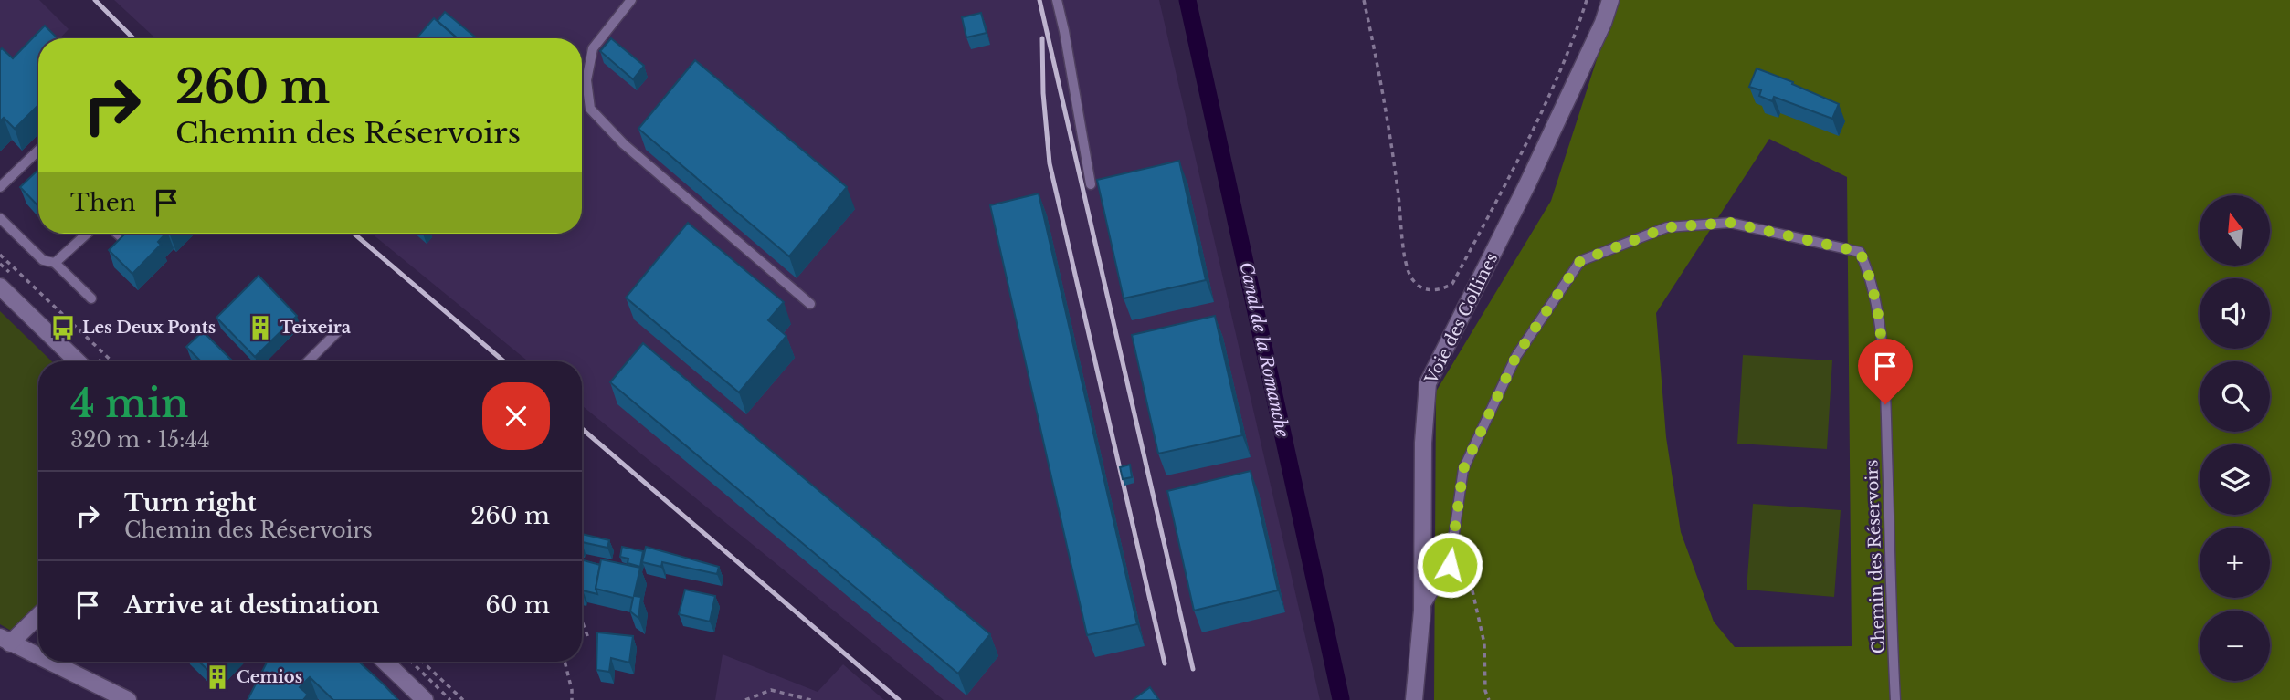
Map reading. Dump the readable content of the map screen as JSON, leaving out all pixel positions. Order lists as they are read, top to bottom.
{
  "streets": {
    "street": ["Voie des Collines"],
    "lane": ["Chemin des Réservoirs"]
  },
  "crossings": [
    ["Voie des Collines", "Chemin des Réservoirs"]
  ],
  "water": ["Canal de la Romanche"],
  "places": {
    "bus stop": ["Les Deux Ponts"],
    "building": ["Teixeira", "Cemios"]
  },
  "north": "top",
  "page": {
    "turn": ["260 m", "Chemin des Réservoirs"],
    "then": "Then",
    "map_buttons": ["+", "−"],
    "heading": ["4 min", "320 m · 15:44"],
    "list": [
      {
        "name": "Turn right",
        "note": "Chemin des Réservoirs",
        "value": "260 m"
      },
      {
        "name": "Arrive at destination",
        "value": "60 m"
      }
    ]
  }
}
